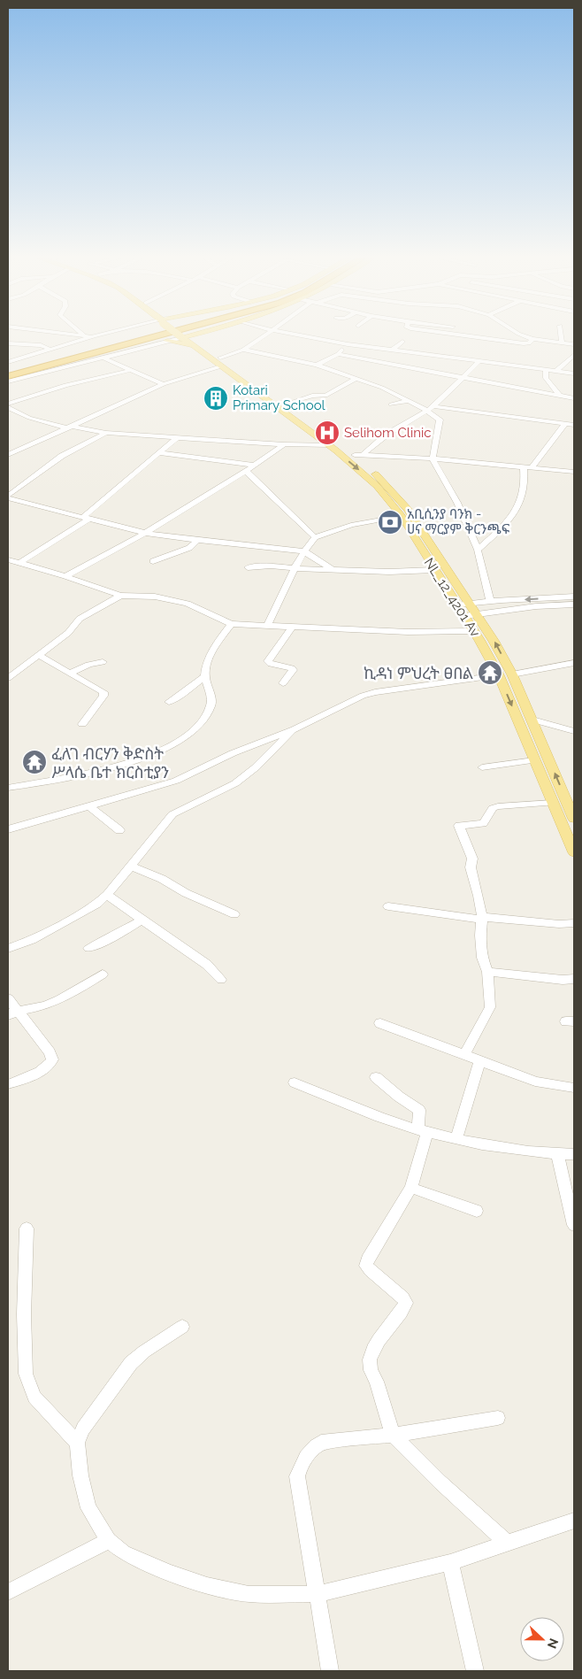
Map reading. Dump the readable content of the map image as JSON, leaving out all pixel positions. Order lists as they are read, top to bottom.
{
  "streets": {
    "main road": ["NL_12_4201 Av"]
  },
  "places": {
    "building": ["Kotari Primary School"],
    "hospital": ["Selihom Clinic"],
    "bank": ["አቢሲንያ ባንክ - ሀና ማርያም ቅርንጫፍ"],
    "temple": ["ኪዳነ ምህረት ፀበል", "ፈለገ ብርሃን ቅድስት ሥላሴ ቤተ ክርስቲያን"]
  },
  "north": "right"
}
